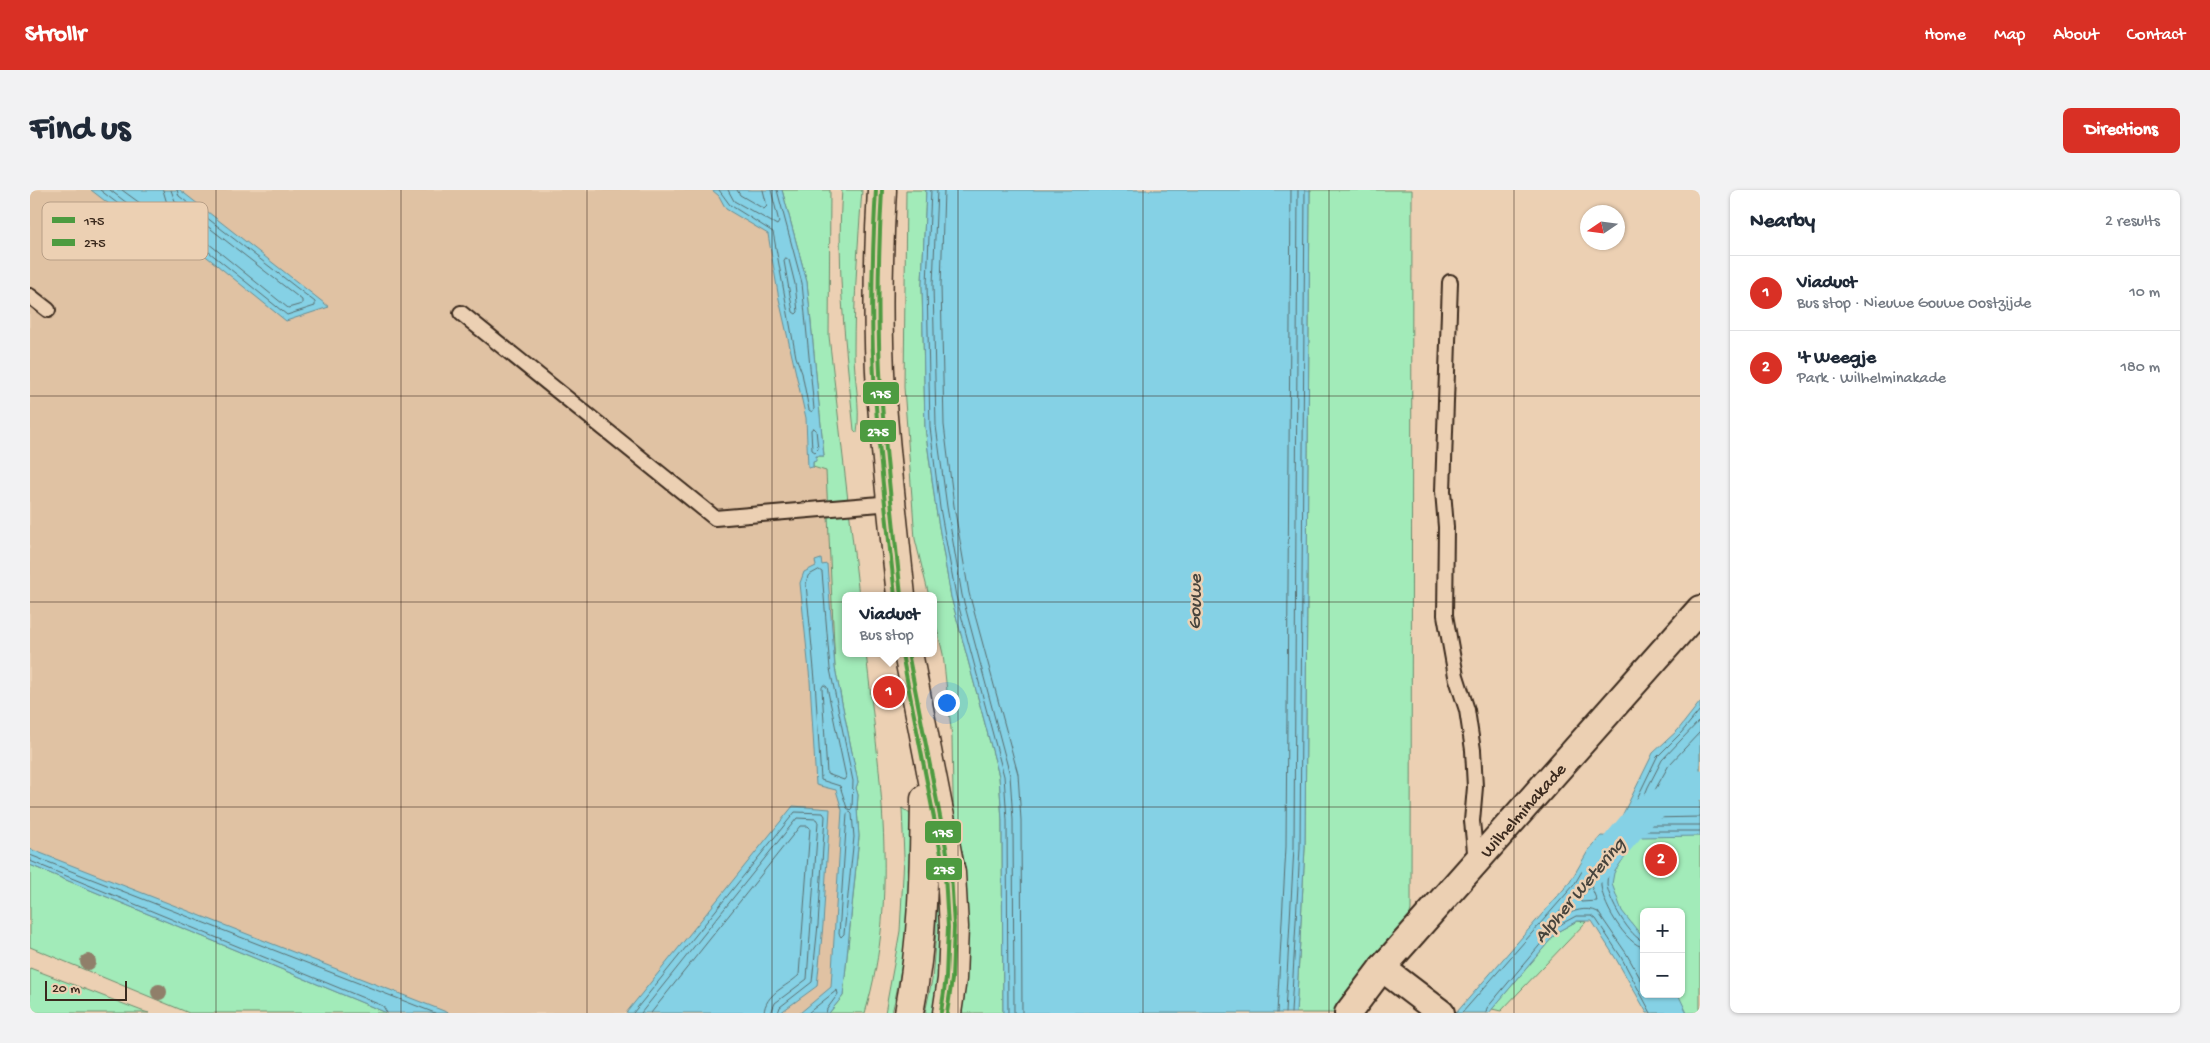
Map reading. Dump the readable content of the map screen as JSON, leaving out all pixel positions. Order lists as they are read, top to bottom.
{
  "streets": {
    "street": ["Wilhelminakade"]
  },
  "water": ["Gouwe", "Alpher Wetering"],
  "lines": ["transit line 175", "transit line 275"],
  "legend": ["175", "275"],
  "scale_bar": "20 m",
  "north": "left",
  "page": {
    "header": "Strollr",
    "nav": [
      "Home",
      "Map",
      "About",
      "Contact"
    ],
    "buttons": "Directions",
    "title": "Find us",
    "heading": ["Nearby", "2 results"],
    "list": [
      {
        "mark": "1",
        "name": "Viaduct",
        "note": "Bus stop · Nieuwe Gouwe Oostzijde",
        "value": "10 m"
      },
      {
        "mark": "2",
        "name": "'t Weegje",
        "note": "Park · Wilhelminakade",
        "value": "180 m"
      }
    ],
    "popup": ["Viaduct", "Bus stop"],
    "pins": ["1", "2"],
    "map_buttons": ["+", "−"],
    "scale": "20 m"
  }
}
